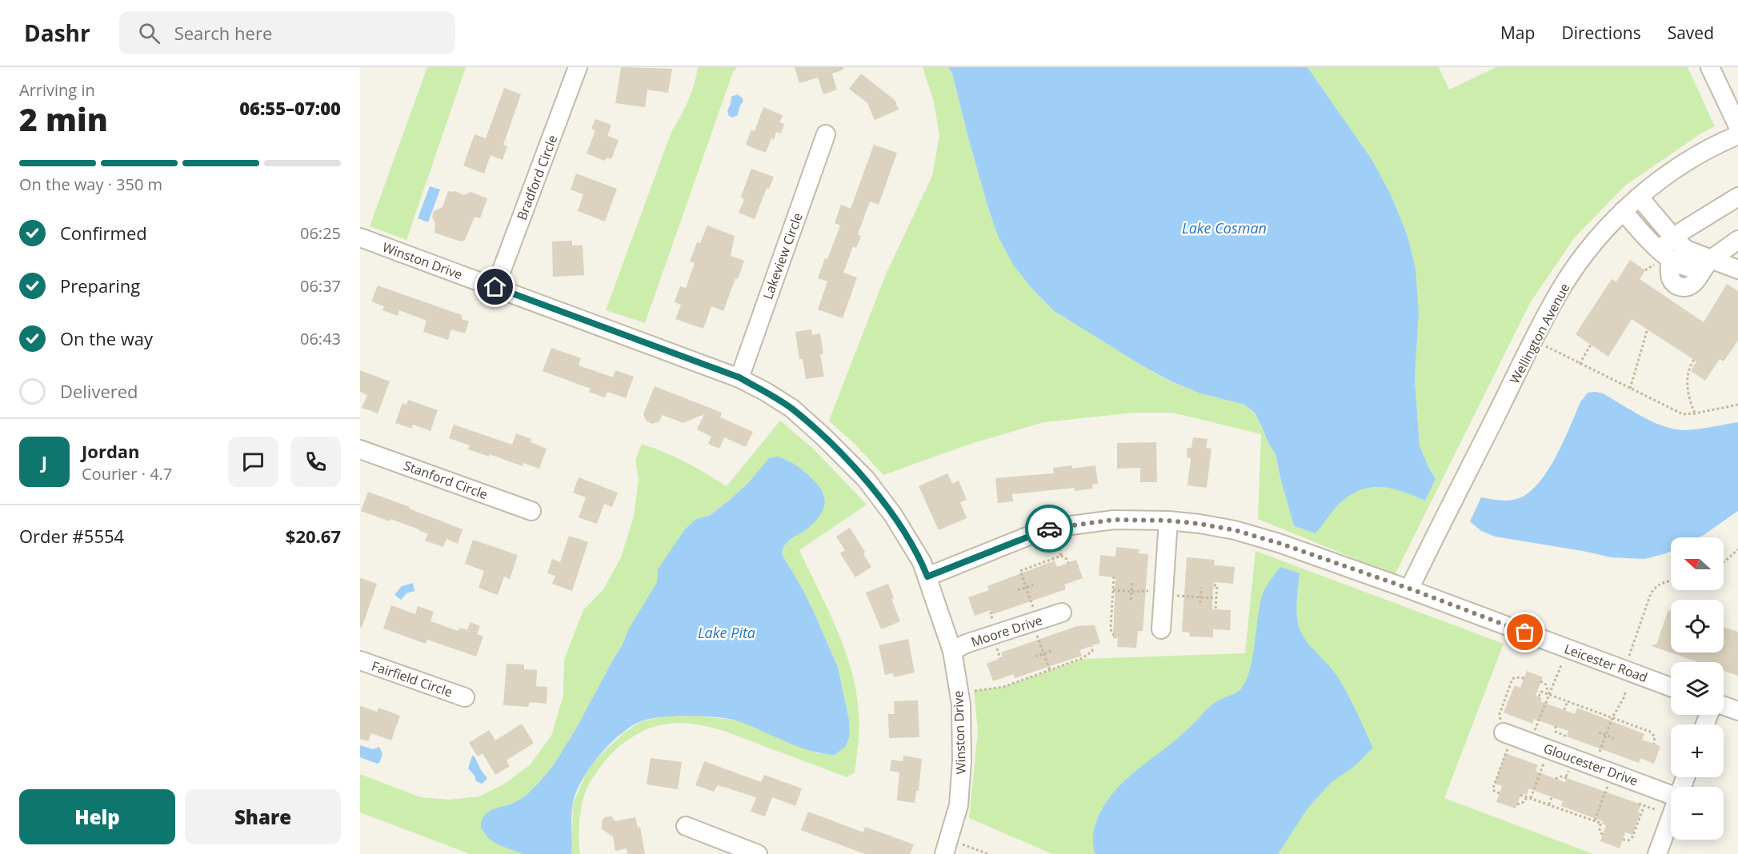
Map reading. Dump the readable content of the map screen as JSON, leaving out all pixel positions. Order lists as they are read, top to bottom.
{
  "streets": {
    "street": [
      "Bradford Circle",
      "Lakeview Circle",
      "Winston Drive",
      "Wellington Avenue",
      "Stanford Circle",
      "Moore Drive",
      "Leicester Road",
      "Fairfield Circle",
      "Gloucester Drive"
    ]
  },
  "crossings": [
    ["Bradford Circle", "Winston Drive"],
    ["Lakeview Circle", "Winston Drive"],
    ["Winston Drive", "Moore Drive"],
    ["Winston Drive", "Leicester Road"],
    ["Wellington Avenue", "Leicester Road"]
  ],
  "water": ["Lake Cosman", "Lake Pita"],
  "north": "left",
  "page": {
    "header": "Dashr",
    "search": "Search here",
    "nav": ["Map", "Directions", "Saved"],
    "heading": ["2 min", "Arriving in", "06:55–07:00"],
    "panel": [
      "Jordan",
      "Courier · 4.7",
      "Order #5554",
      "$20.67"
    ],
    "bar": "On the way · 350 m",
    "list": [
      ["Confirmed", "06:25"],
      ["Preparing", "06:37"],
      ["On the way", "06:43"],
      "Delivered"
    ],
    "round": "J",
    "map_buttons": ["+", "−"],
    "buttons": ["Help", "Share"]
  }
}
